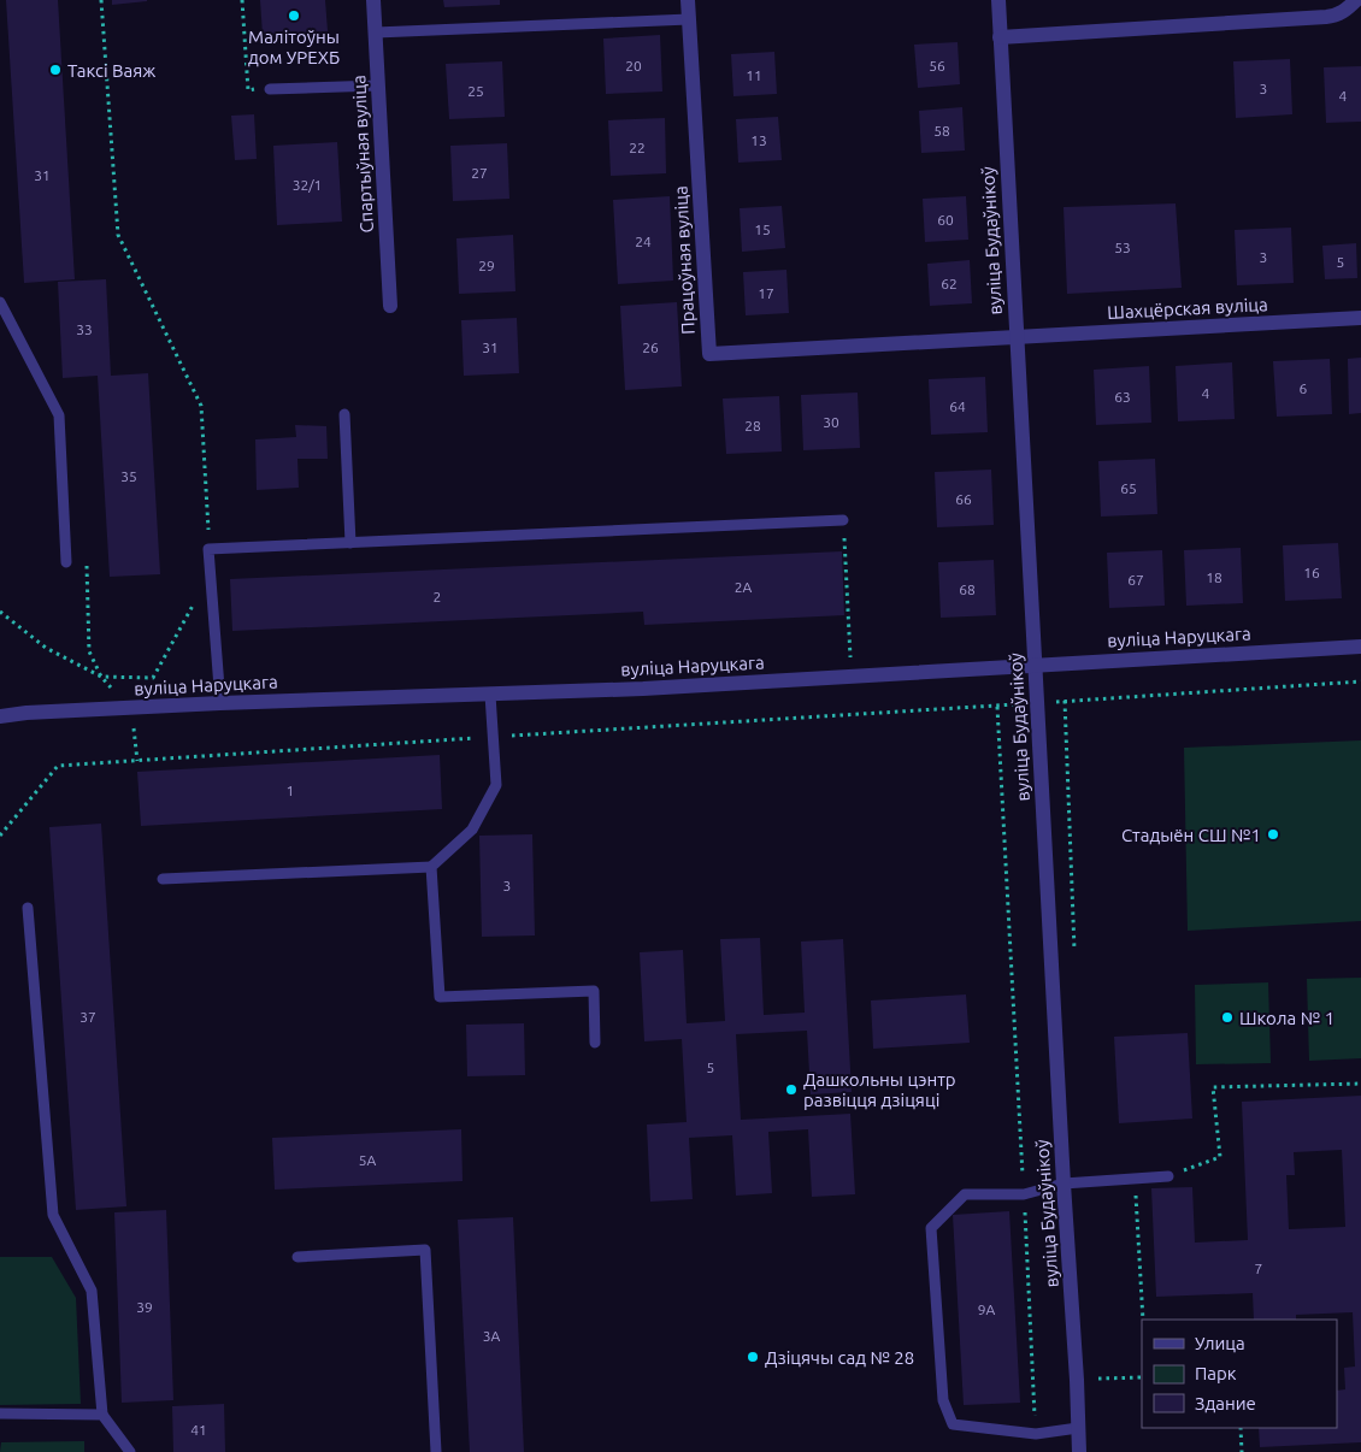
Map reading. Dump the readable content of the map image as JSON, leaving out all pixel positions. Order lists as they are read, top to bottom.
{
  "streets": {
    "street": [
      "Спартыўная вуліца",
      "вуліца Будаўнікоў",
      "Працоўная вуліца",
      "Шахцёрская вуліца",
      "вуліца Наруцкага"
    ]
  },
  "crossings": [
    ["вуліца Будаўнікоў", "Працоўная вуліца"],
    ["вуліца Будаўнікоў", "Шахцёрская вуліца"],
    ["вуліца Будаўнікоў", "вуліца Наруцкага"],
    ["Працоўная вуліца", "Шахцёрская вуліца"]
  ],
  "places": [
    "Малітоўны дом УРЕХБ",
    "Таксі Ваяж",
    "Стадыён СШ №1",
    "Школа № 1",
    "Дашкольны цэнтр развіцця дзіцяці",
    "Дзіцячы сад № 28"
  ],
  "house_numbers": [
    "20",
    "56",
    "11",
    "3",
    "25",
    "4",
    "58",
    "13",
    "22",
    "27",
    "31",
    "32/1",
    "60",
    "15",
    "24",
    "53",
    "3",
    "5",
    "29",
    "62",
    "17",
    "33",
    "31",
    "26",
    "6",
    "4",
    "63",
    "64",
    "30",
    "28",
    "35",
    "65",
    "66",
    "16",
    "18",
    "67",
    "2А",
    "68",
    "2",
    "1",
    "3",
    "37",
    "5",
    "5А",
    "7",
    "39",
    "9А",
    "3А",
    "41"
  ],
  "legend": ["Улица", "Парк", "Здание"]
}
